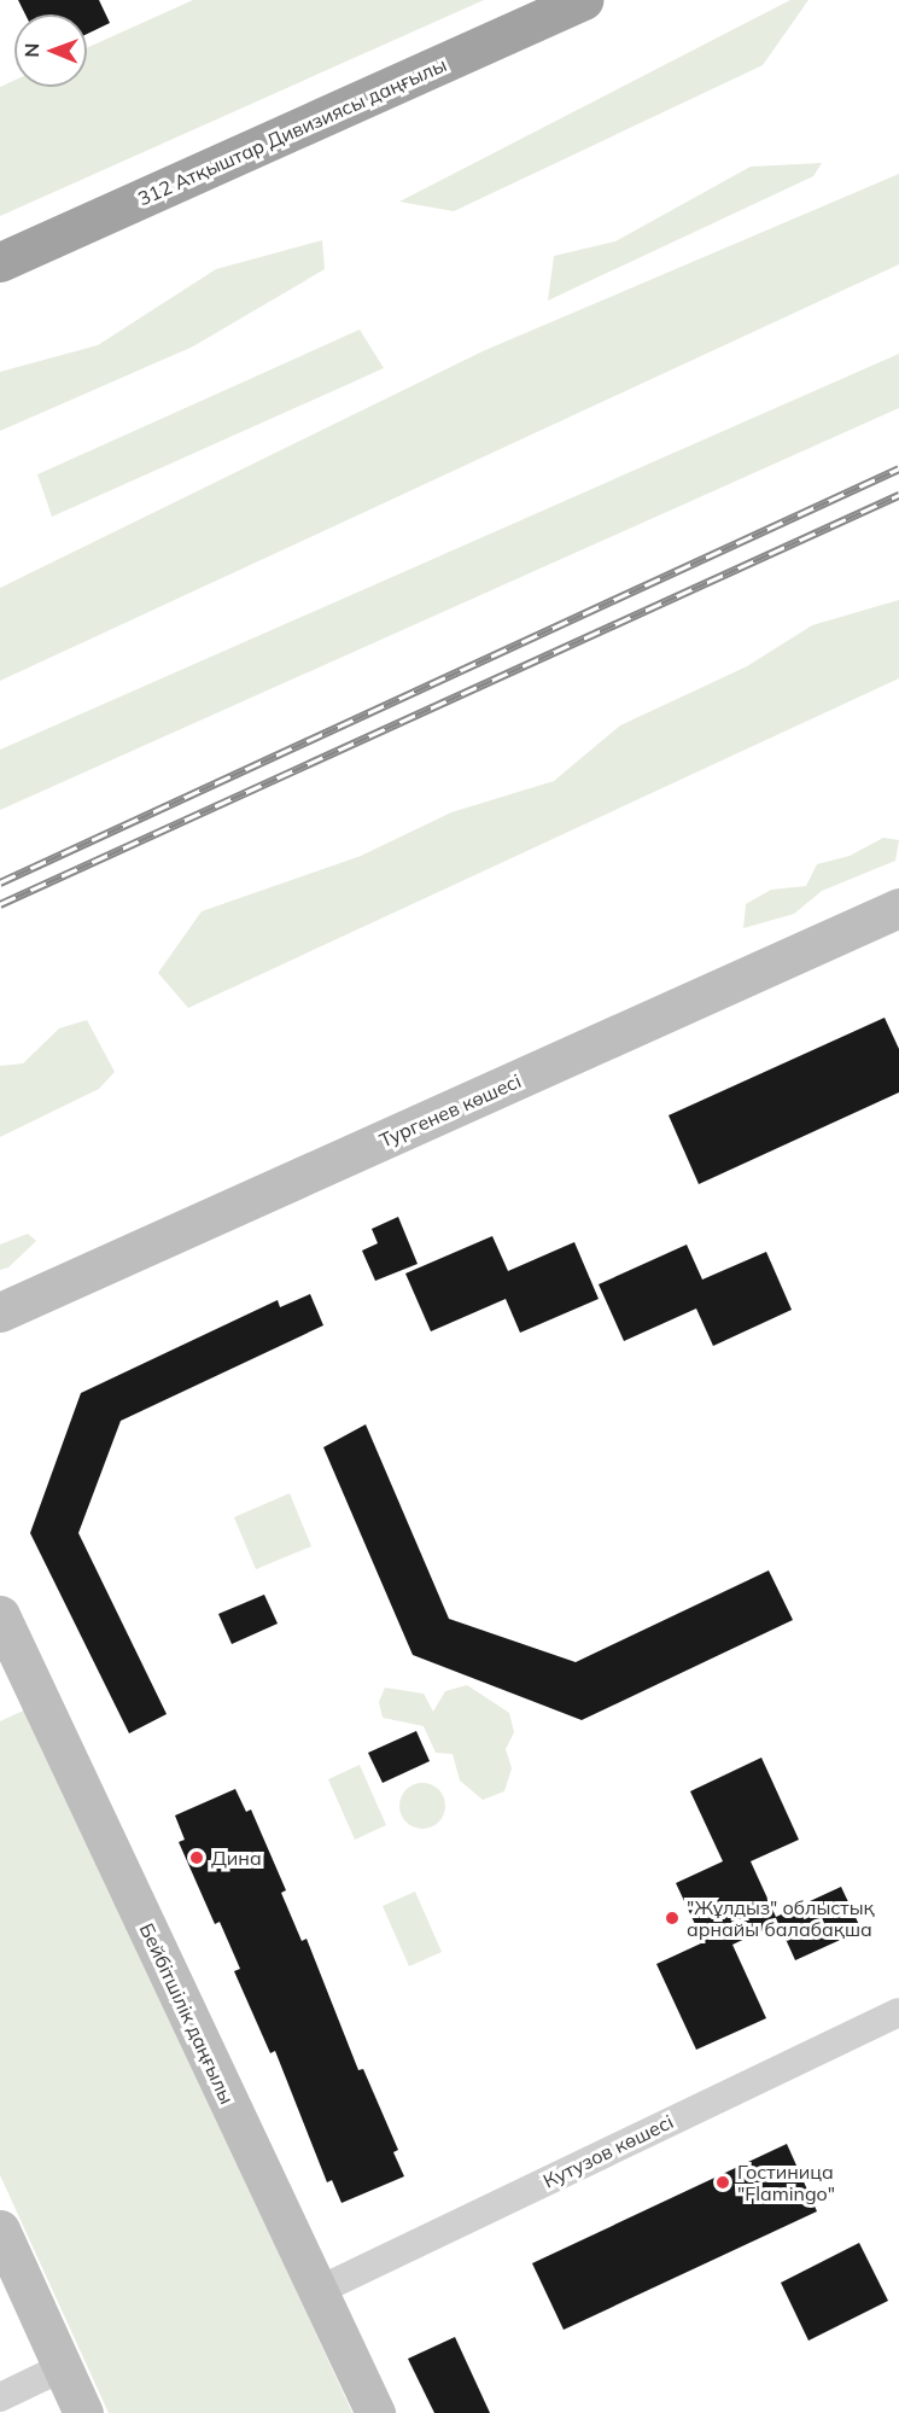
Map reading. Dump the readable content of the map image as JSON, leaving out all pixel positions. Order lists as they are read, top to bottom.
{
  "streets": {
    "highway": ["312 Атқыштар Дивизиясы даңғылы"],
    "main road": ["Тургенев көшесі", "Бейбітшілік даңғылы"],
    "street": ["Кутузов көшесі"]
  },
  "crossings": [
    ["Бейбітшілік даңғылы", "Кутузов көшесі"]
  ],
  "places": ["Дина", "\"Жұлдыз\" облыстық арнайы балабақша", "Гостиница \"Flamingo\""],
  "north": "left"
}
